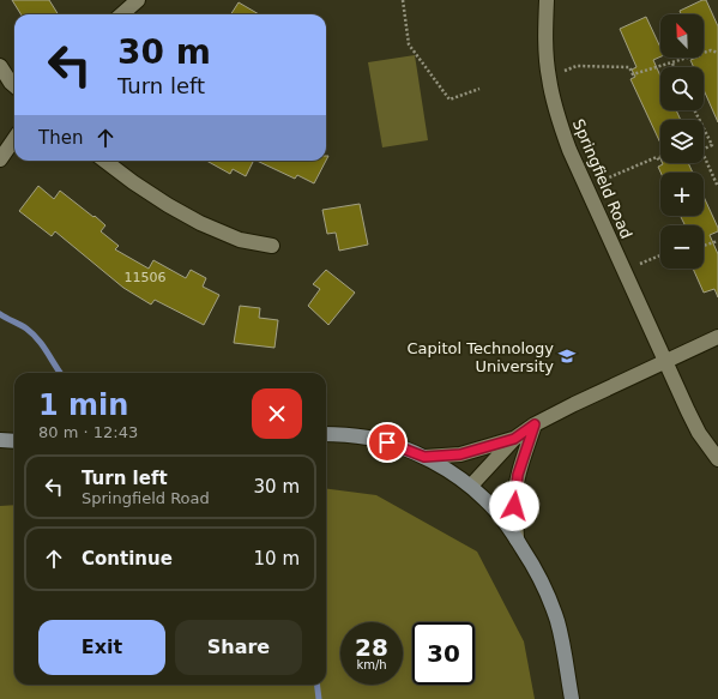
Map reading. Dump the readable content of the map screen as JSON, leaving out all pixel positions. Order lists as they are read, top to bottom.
{
  "streets": {
    "street": ["Springfield Road"]
  },
  "places": {
    "school or university": ["Capitol Technology University"]
  },
  "house_numbers": ["11506"],
  "north": "top left",
  "page": {
    "map_buttons": ["+", "−"],
    "turn": ["30 m", "Turn left"],
    "then": "Then",
    "heading": ["1 min", "80 m · 12:43"],
    "list": [
      {
        "name": "Turn left",
        "note": "Springfield Road",
        "value": "30 m"
      },
      {
        "name": "Continue",
        "value": "10 m"
      }
    ],
    "buttons": ["Exit", "Share"],
    "speed": "28 km/h",
    "limit": "30"
  }
}
